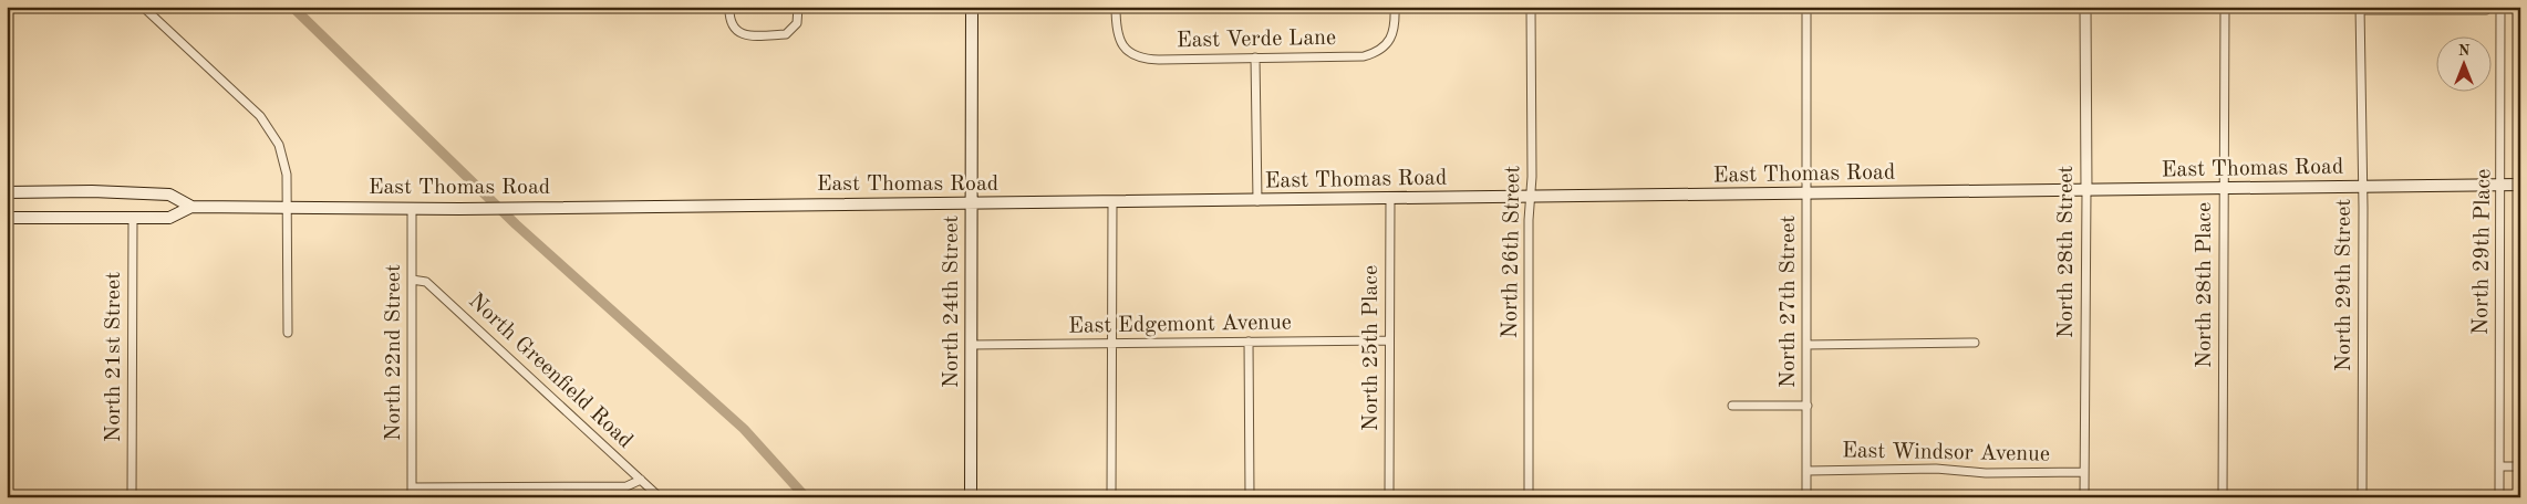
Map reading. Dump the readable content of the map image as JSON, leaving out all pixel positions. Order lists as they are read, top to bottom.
{
  "streets": {
    "main road": ["East Thomas Road", "North 24th Street"],
    "street": [
      "East Verde Lane",
      "North 26th Street",
      "North 28th Street",
      "North 29th Place",
      "North 28th Place",
      "North 29th Street",
      "North 27th Street",
      "East Edgemont Avenue",
      "North 25th Place",
      "North 22nd Street",
      "North 21st Street",
      "North Greenfield Road",
      "East Windsor Avenue"
    ]
  },
  "crossings": [
    ["East Thomas Road", "North 26th Street"],
    ["East Thomas Road", "North 28th Street"],
    ["East Thomas Road", "North 29th Place"],
    ["East Thomas Road", "North 28th Place"],
    ["East Thomas Road", "North 29th Street"],
    ["East Thomas Road", "North 24th Street"],
    ["East Thomas Road", "North 27th Street"],
    ["East Thomas Road", "North 25th Place"],
    ["East Thomas Road", "North 22nd Street"],
    ["East Thomas Road", "North 21st Street"],
    ["North 28th Street", "East Windsor Avenue"],
    ["North 24th Street", "East Edgemont Avenue"],
    ["North 27th Street", "East Windsor Avenue"],
    ["East Edgemont Avenue", "North 25th Place"],
    ["North 22nd Street", "North Greenfield Road"]
  ],
  "north": "top"
}
